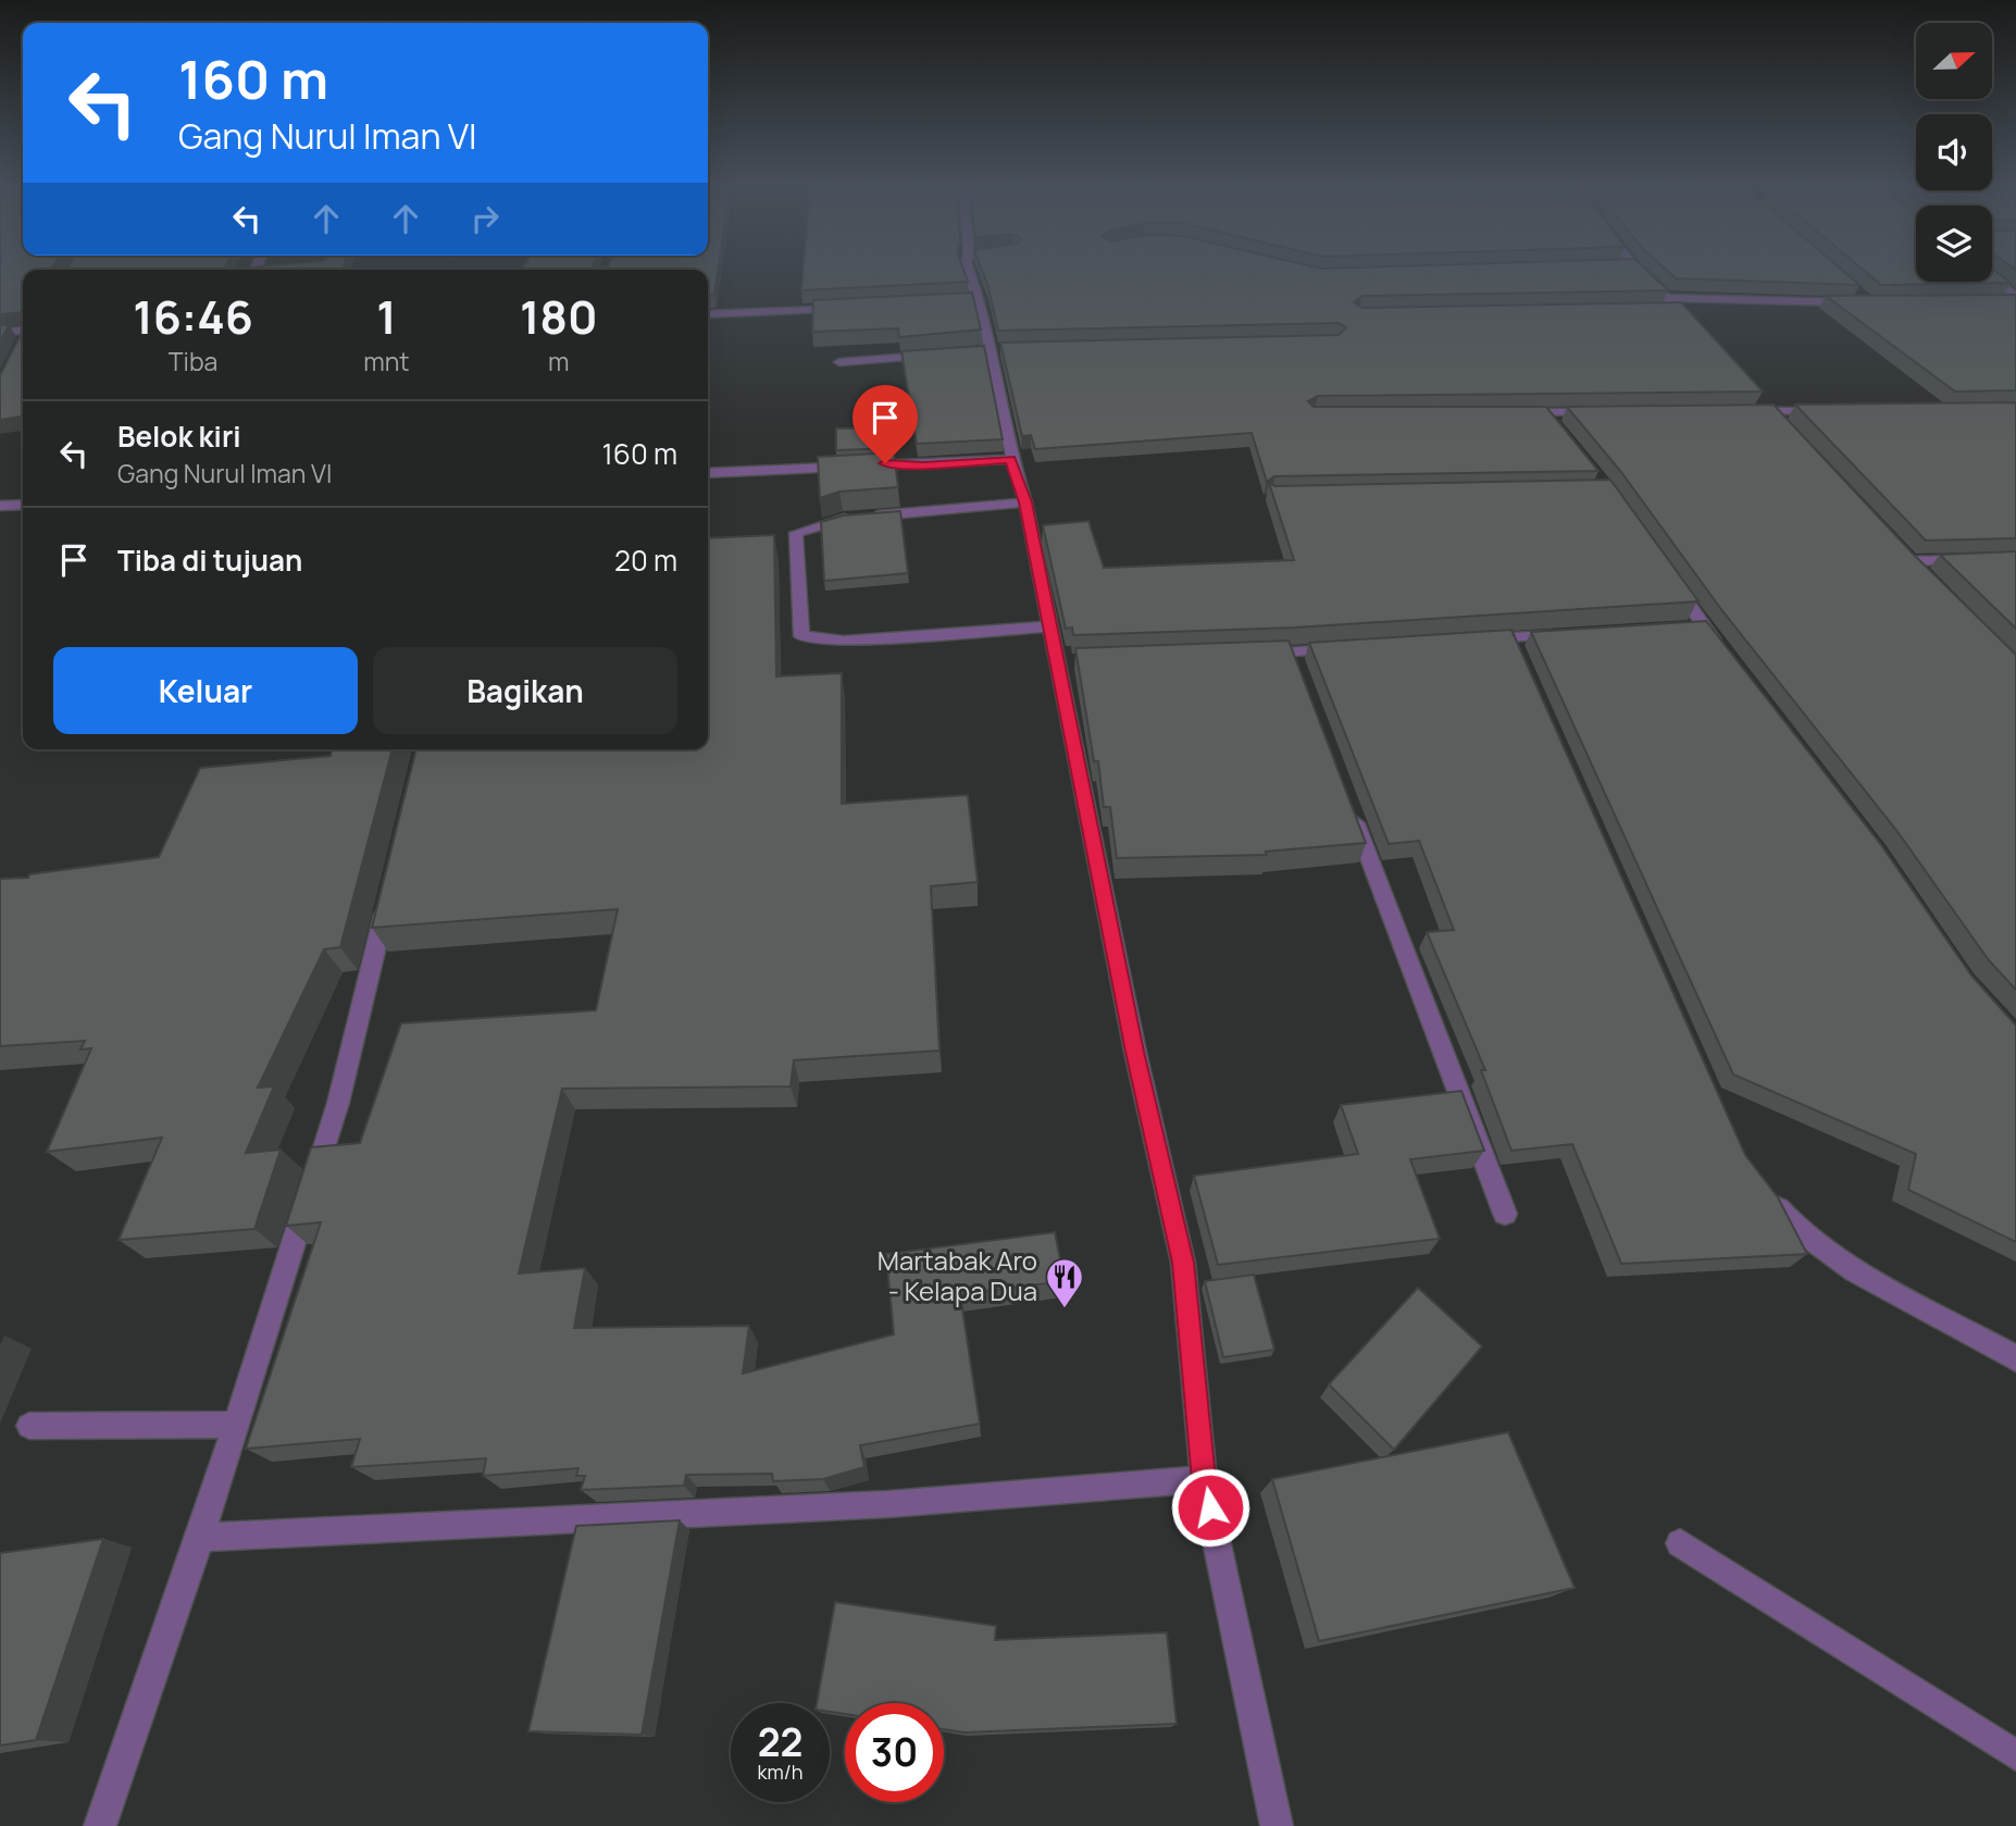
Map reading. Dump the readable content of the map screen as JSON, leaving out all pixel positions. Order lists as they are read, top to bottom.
{
  "places": {
    "restaurant": ["Martabak Aro - Kelapa Dua"]
  },
  "north": "right",
  "page": {
    "turn": ["160 m", "Gang Nurul Iman VI"],
    "eta": [
      "16:46",
      "Tiba",
      "1",
      "mnt",
      "180",
      "m"
    ],
    "list": [
      {
        "name": "Belok kiri",
        "note": "Gang Nurul Iman VI",
        "value": "160 m"
      },
      {
        "name": "Tiba di tujuan",
        "value": "20 m"
      }
    ],
    "buttons": ["Keluar", "Bagikan"],
    "speed": "22 km/h",
    "limit": "30"
  }
}
